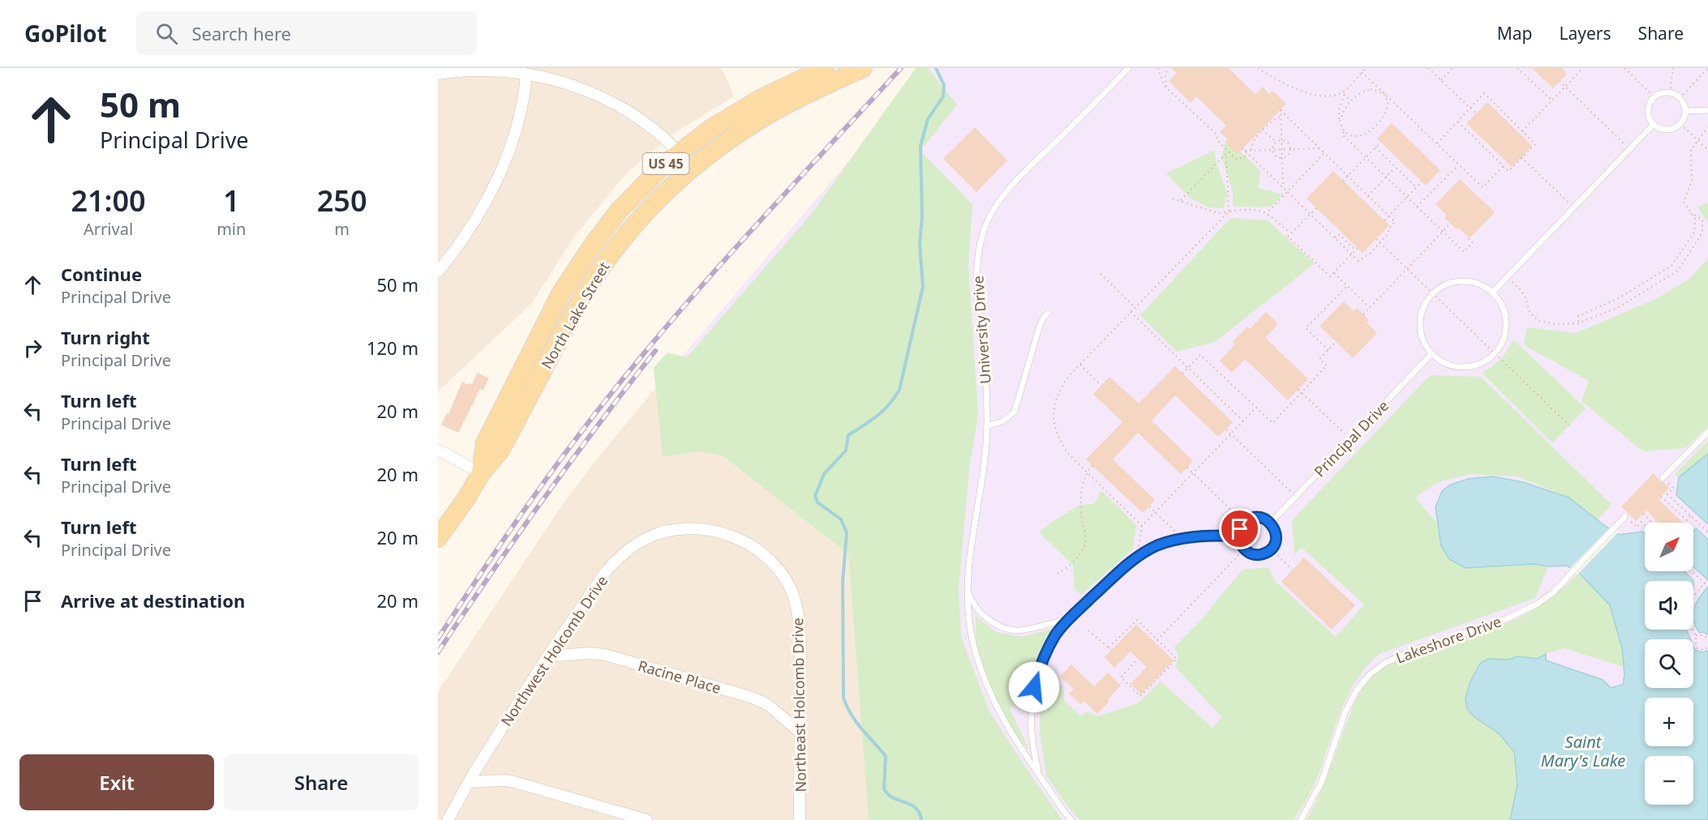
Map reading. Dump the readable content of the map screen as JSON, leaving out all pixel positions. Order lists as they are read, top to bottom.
{
  "streets": {
    "main road": ["US 45", "North Lake Street"],
    "street": ["Northwest Holcomb Drive", "Racine Place", "Northeast Holcomb Drive"],
    "lane": ["University Drive", "Principal Drive", "Lakeshore Drive"]
  },
  "crossings": [
    ["Northwest Holcomb Drive", "Racine Place"],
    ["Northwest Holcomb Drive", "Northeast Holcomb Drive"],
    ["Racine Place", "Northeast Holcomb Drive"]
  ],
  "water": ["Saint Mary's Lake"],
  "north": "top right",
  "page": {
    "header": "GoPilot",
    "search": "Search here",
    "nav": ["Map", "Layers", "Share"],
    "turn": ["50 m", "Principal Drive"],
    "eta": [
      "21:00",
      "Arrival",
      "1",
      "min",
      "250",
      "m"
    ],
    "list": [
      {
        "name": "Continue",
        "note": "Principal Drive",
        "value": "50 m"
      },
      {
        "name": "Turn right",
        "note": "Principal Drive",
        "value": "120 m"
      },
      {
        "name": "Turn left",
        "note": "Principal Drive",
        "value": "20 m"
      },
      {
        "name": "Turn left",
        "note": "Principal Drive",
        "value": "20 m"
      },
      {
        "name": "Turn left",
        "note": "Principal Drive",
        "value": "20 m"
      },
      {
        "name": "Arrive at destination",
        "value": "20 m"
      }
    ],
    "map_buttons": ["+", "−"],
    "buttons": ["Exit", "Share"]
  }
}
